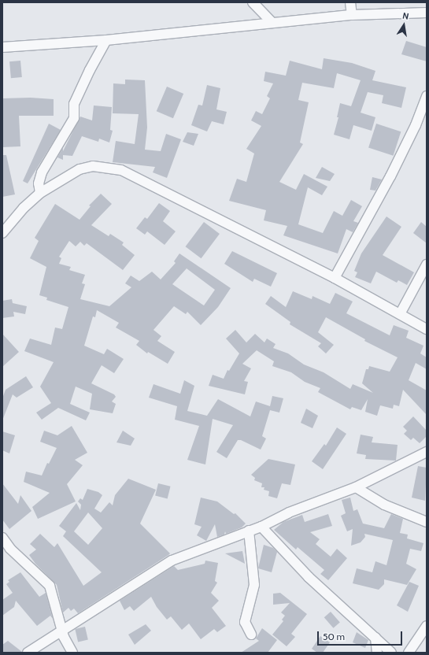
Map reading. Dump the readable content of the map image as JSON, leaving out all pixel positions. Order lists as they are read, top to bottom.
{
  "scale_bar": "50 m",
  "north": "top"
}
